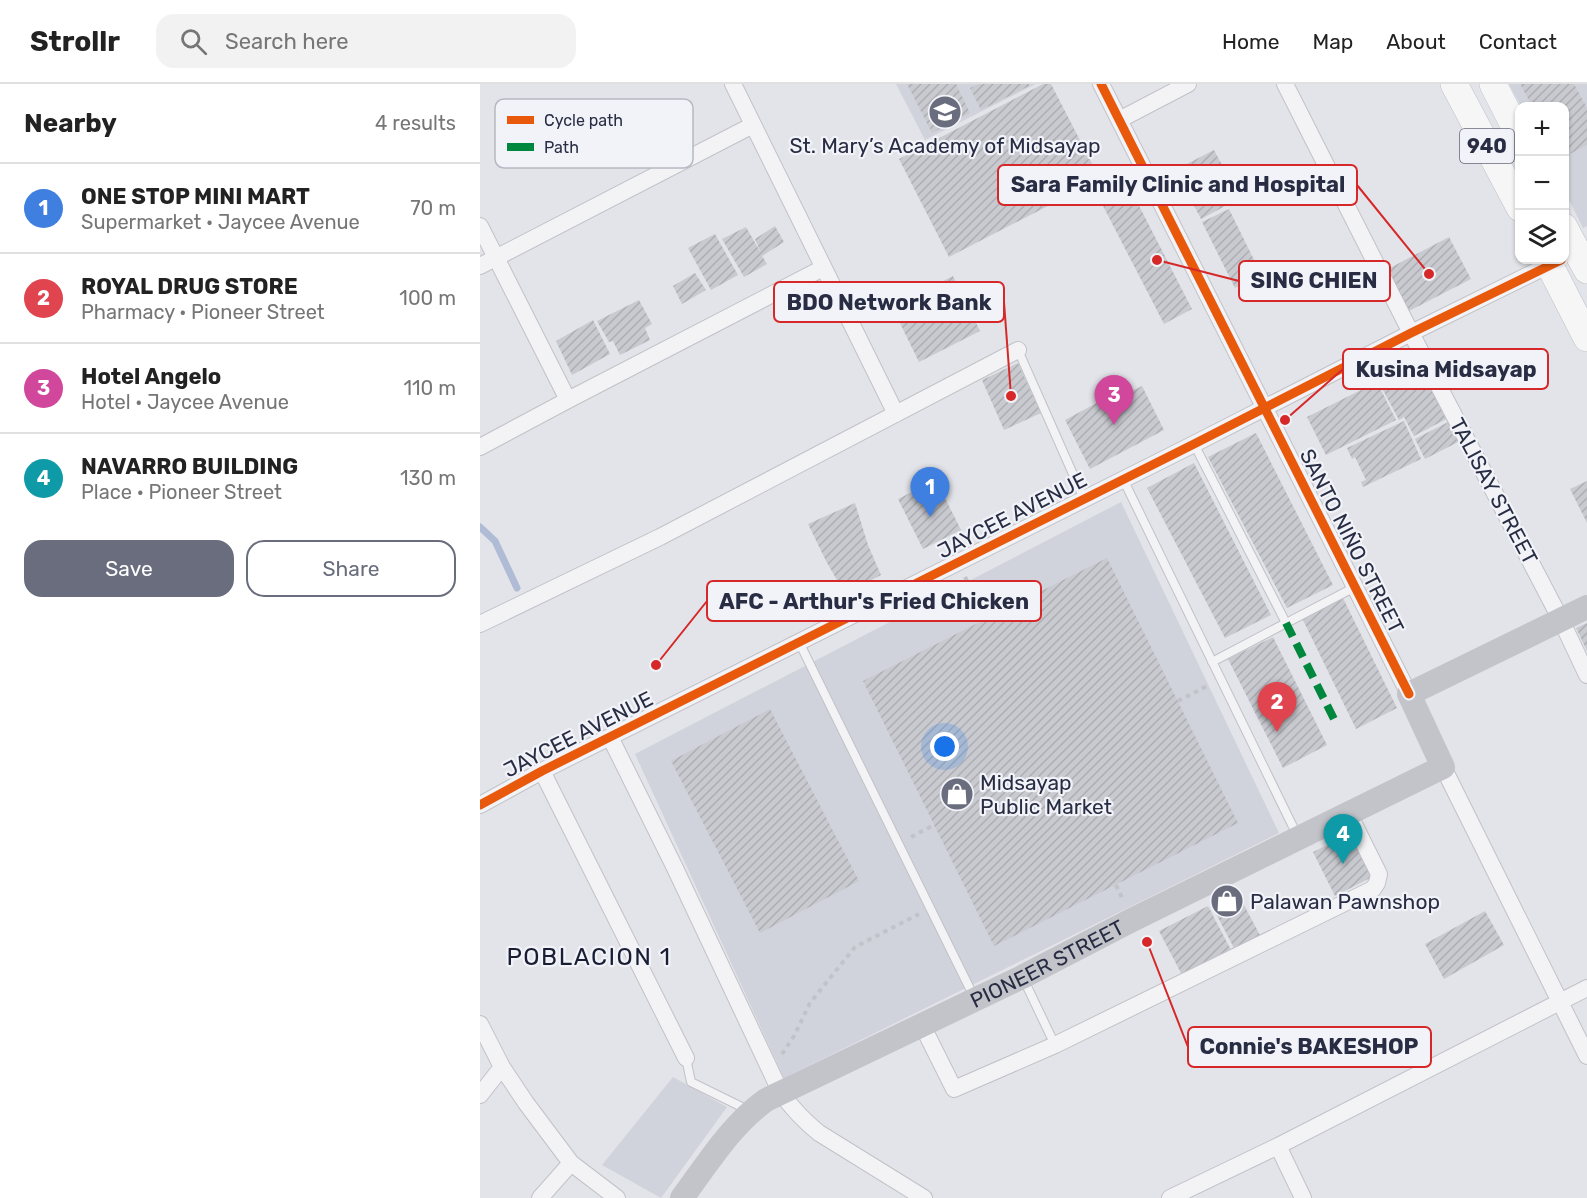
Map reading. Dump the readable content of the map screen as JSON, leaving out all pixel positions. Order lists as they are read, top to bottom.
{
  "streets": {
    "main road": ["940", "SANTO NIÑO STREET", "PIONEER STREET"],
    "street": ["TALISAY STREET", "JAYCEE AVENUE"]
  },
  "crossings": [
    ["TALISAY STREET", "JAYCEE AVENUE"],
    ["JAYCEE AVENUE", "SANTO NIÑO STREET"],
    ["SANTO NIÑO STREET", "PIONEER STREET"]
  ],
  "districts": ["POBLACION 1"],
  "places": {
    "school or university": ["St. Mary’s Academy of Midsayap"],
    "other": [
      "SING CHIEN",
      "Sara Family Clinic and Hospital",
      "BDO Network Bank",
      "Kusina Midsayap",
      "AFC - Arthur's Fried Chicken",
      "Connie's BAKESHOP"
    ],
    "shop": ["Midsayap Public Market", "Palawan Pawnshop"]
  },
  "legend": ["Cycle path", "Path"],
  "page": {
    "header": "Strollr",
    "search": "Search here",
    "nav": [
      "Home",
      "Map",
      "About",
      "Contact"
    ],
    "heading": ["Nearby", "4 results"],
    "map_buttons": ["+", "−"],
    "list": [
      {
        "mark": "1",
        "name": "ONE STOP MINI MART",
        "note": "Supermarket · Jaycee Avenue",
        "value": "70 m"
      },
      {
        "mark": "2",
        "name": "ROYAL DRUG STORE",
        "note": "Pharmacy · Pioneer Street",
        "value": "100 m"
      },
      {
        "mark": "3",
        "name": "Hotel Angelo",
        "note": "Hotel · Jaycee Avenue",
        "value": "110 m"
      },
      {
        "mark": "4",
        "name": "NAVARRO BUILDING",
        "note": "Place · Pioneer Street",
        "value": "130 m"
      }
    ],
    "pins": [
      "3",
      "1",
      "2",
      "4"
    ],
    "buttons": ["Save", "Share"]
  }
}
